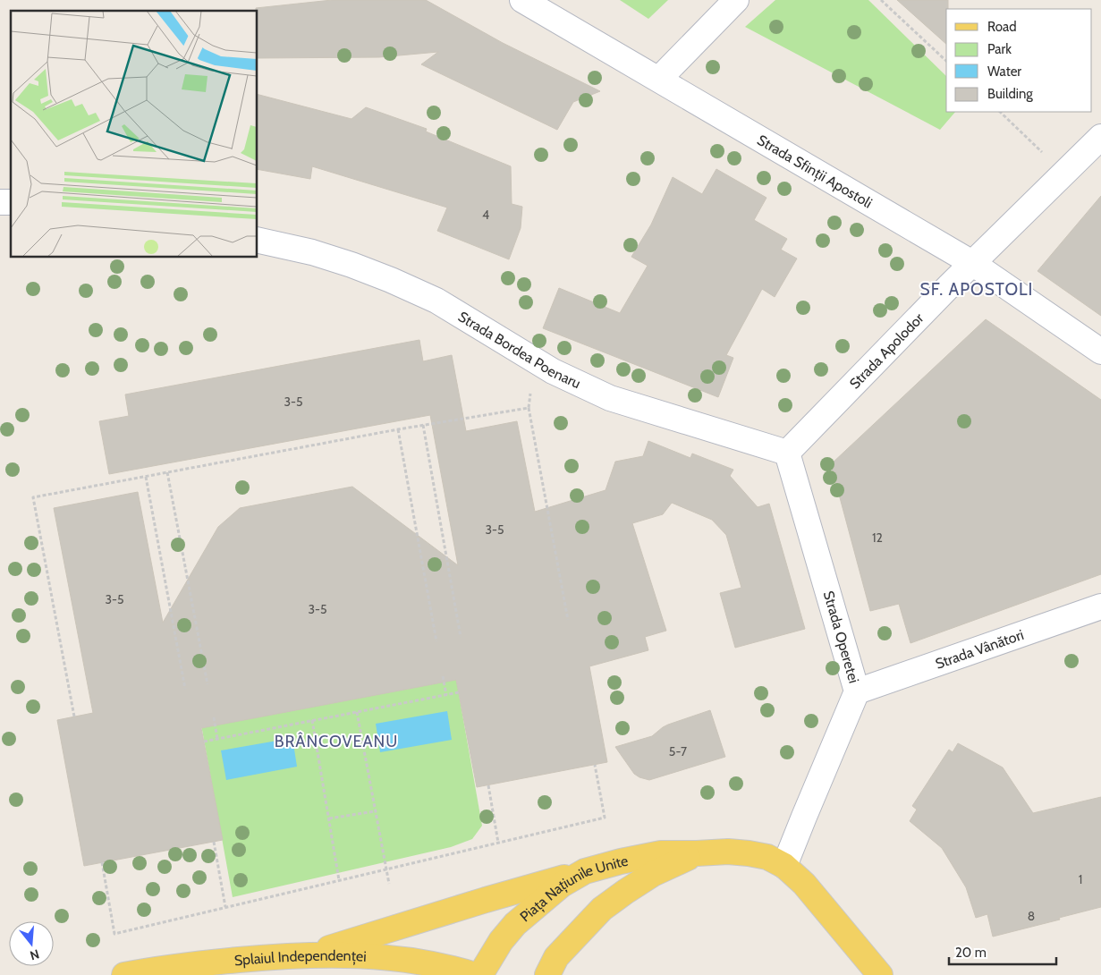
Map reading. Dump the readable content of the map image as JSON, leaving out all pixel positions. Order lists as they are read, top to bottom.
{
  "streets": {
    "main road": ["Piața Națiunile Unite", "Splaiul Independenței"],
    "street": [
      "Strada Sfinții Apostoli",
      "Strada Bordea Poenaru",
      "Strada Apolodor",
      "Strada Operetei",
      "Strada Vânători"
    ]
  },
  "crossings": [
    ["Strada Sfinții Apostoli", "Strada Apolodor"],
    ["Strada Bordea Poenaru", "Strada Apolodor"],
    ["Strada Bordea Poenaru", "Strada Operetei"],
    ["Strada Apolodor", "Strada Operetei"],
    ["Strada Operetei", "Strada Vânători"],
    ["Strada Operetei", "Piața Națiunile Unite"]
  ],
  "districts": ["SF. APOSTOLI", "BRÂNCOVEANU"],
  "house_numbers": [
    "4",
    "3-5",
    "3-5",
    "12",
    "3-5",
    "3-5",
    "5-7",
    "1",
    "8"
  ],
  "legend": [
    "Road",
    "Park",
    "Water",
    "Building"
  ],
  "scale_bar": "20 m",
  "north": "bottom"
}
